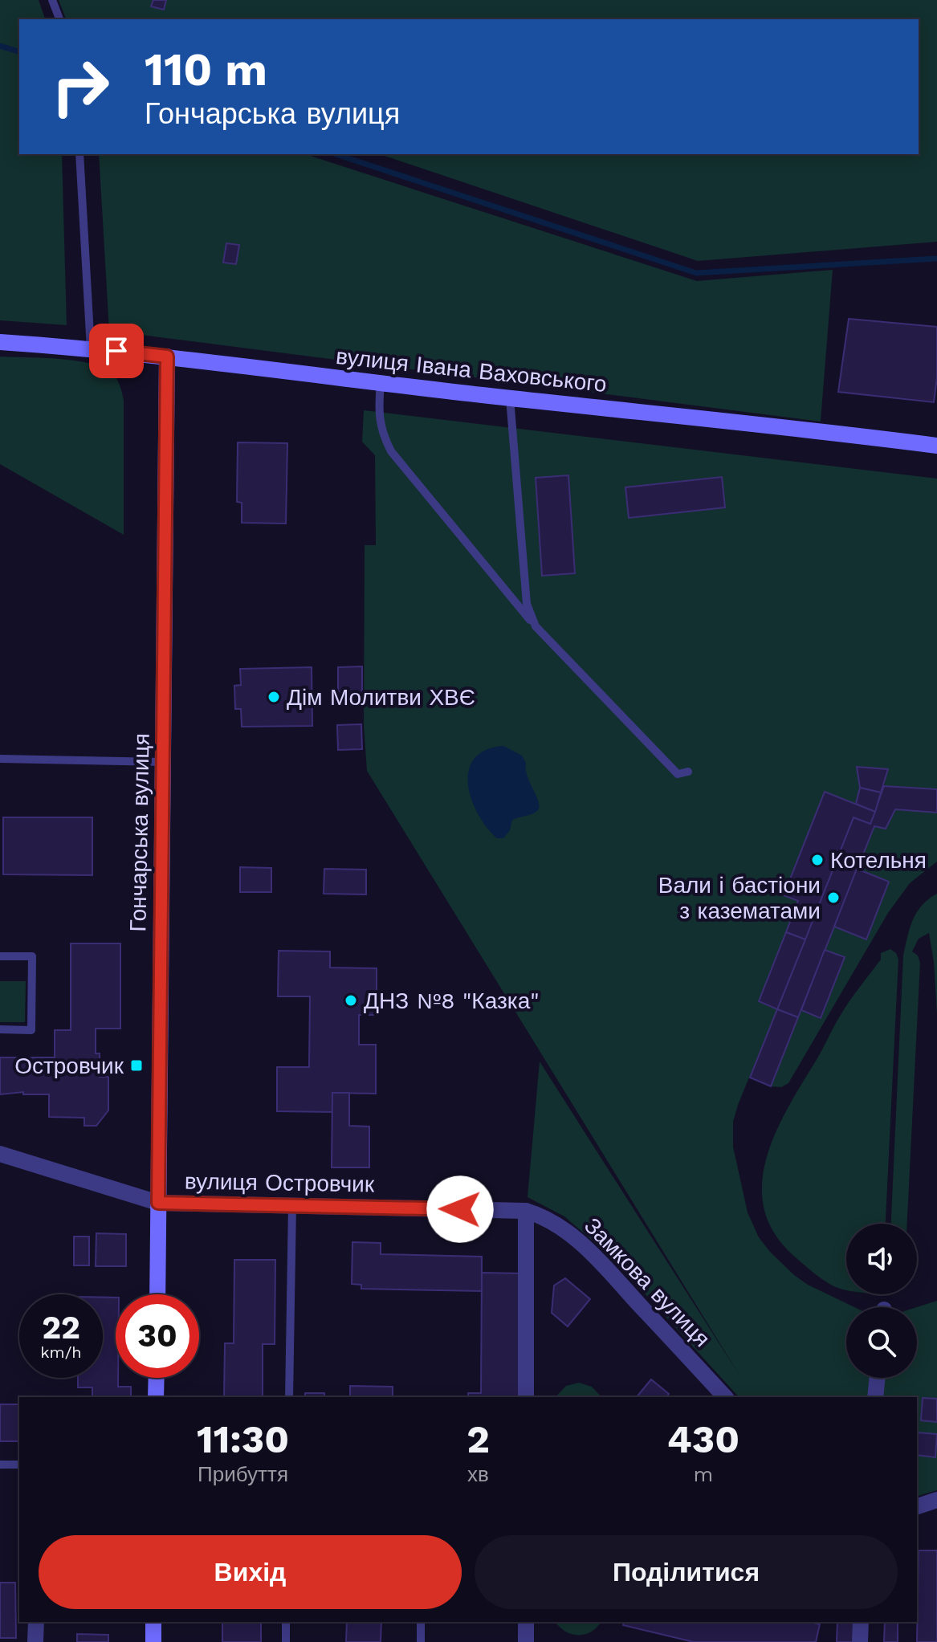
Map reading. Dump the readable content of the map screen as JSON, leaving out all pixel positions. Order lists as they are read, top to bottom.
{
  "streets": {
    "main road": ["вулиця Івана Ваховського", "Гончарська вулиця"],
    "street": ["вулиця Островчик", "Замкова вулиця"]
  },
  "crossings": [
    ["вулиця Івана Ваховського", "Гончарська вулиця"],
    ["Гончарська вулиця", "вулиця Островчик"],
    ["вулиця Островчик", "Замкова вулиця"]
  ],
  "places": {
    "other": [
      "Дім Молитви ХВЄ",
      "Котельня",
      "Вали і бастіони з казематами",
      "ДНЗ №8 \"Казка\""
    ],
    "transit": ["Островчик"]
  },
  "page": {
    "turn": ["110 m", "Гончарська вулиця"],
    "speed": "22 km/h",
    "limit": "30",
    "eta": [
      "11:30",
      "Прибуття",
      "2",
      "хв",
      "430",
      "m"
    ],
    "buttons": ["Вихід", "Поділитися"]
  }
}
